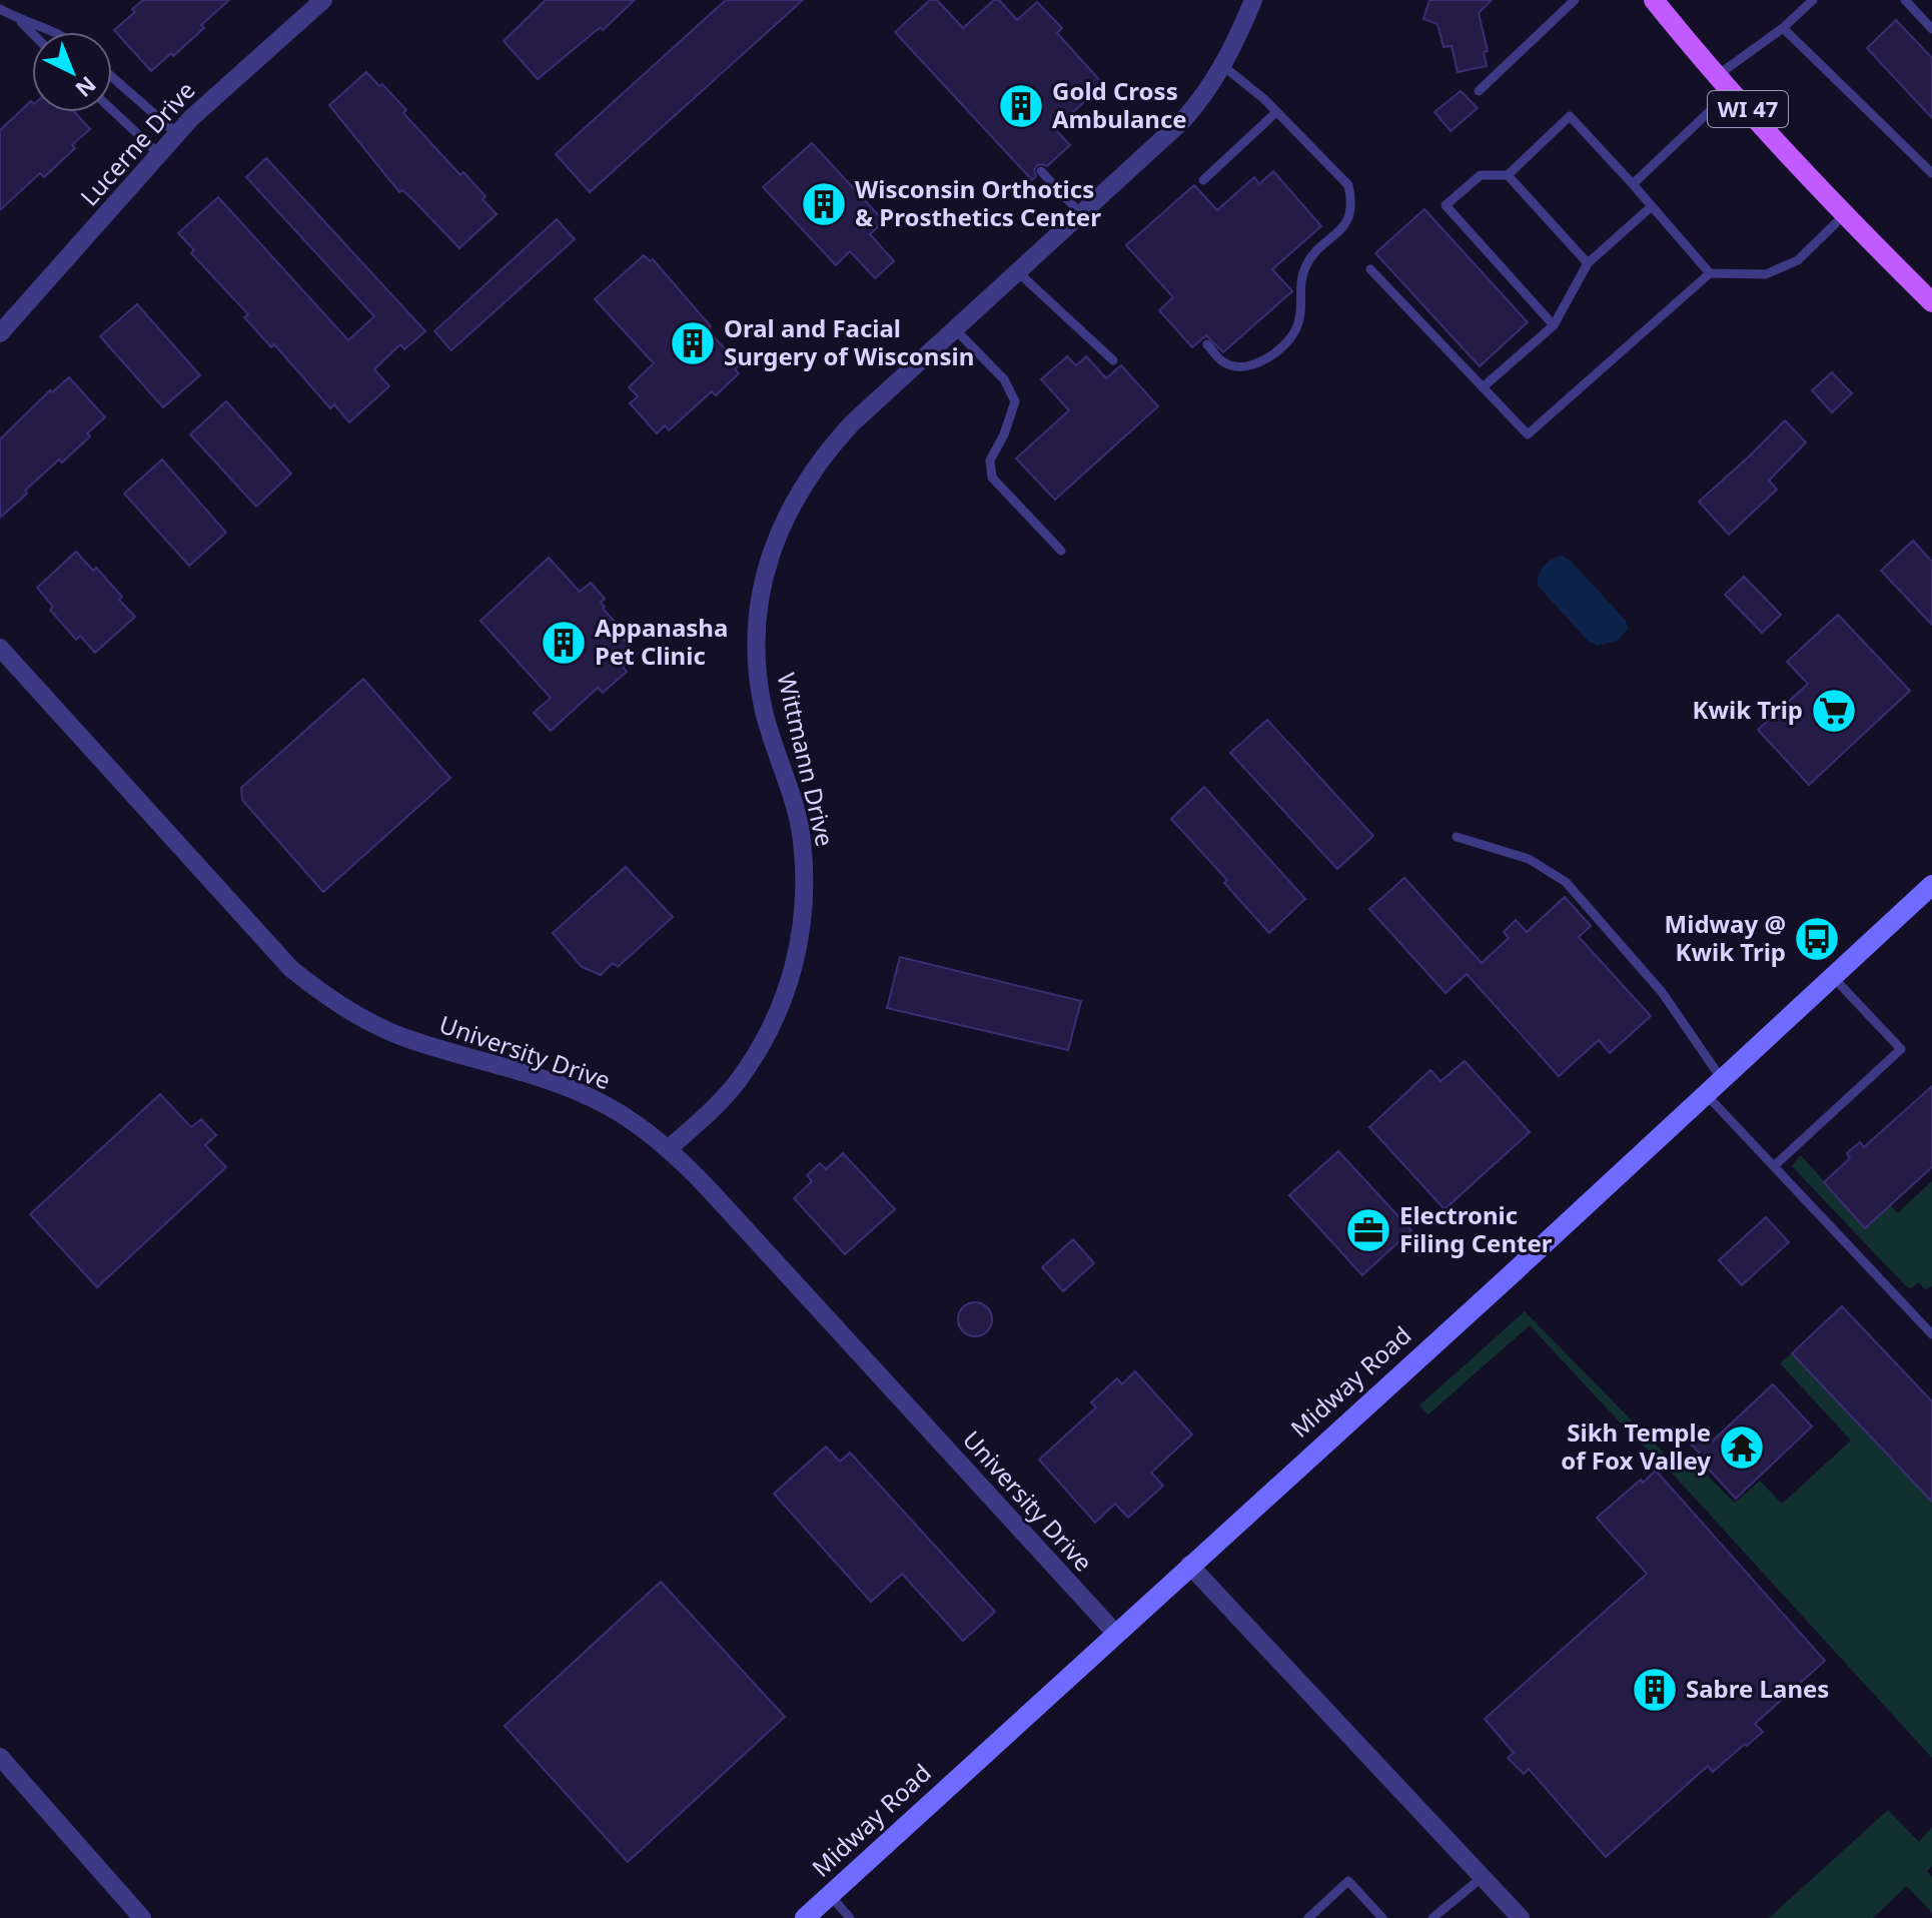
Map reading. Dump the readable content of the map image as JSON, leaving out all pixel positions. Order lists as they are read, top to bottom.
{
  "streets": {
    "main road": ["WI 47", "Midway Road"],
    "street": ["Lucerne Drive", "Wittmann Drive", "University Drive"]
  },
  "crossings": [
    ["Wittmann Drive", "University Drive"],
    ["University Drive", "Midway Road"]
  ],
  "places": {
    "building": [
      "Gold Cross Ambulance",
      "Wisconsin Orthotics & Prosthetics Center",
      "Oral and Facial Surgery of Wisconsin",
      "Appanasha Pet Clinic",
      "Sabre Lanes"
    ],
    "supermarket": ["Kwik Trip"],
    "bus stop": ["Midway @ Kwik Trip"],
    "office": ["Electronic Filing Center"],
    "temple": ["Sikh Temple of Fox Valley"]
  },
  "north": "bottom right"
}
